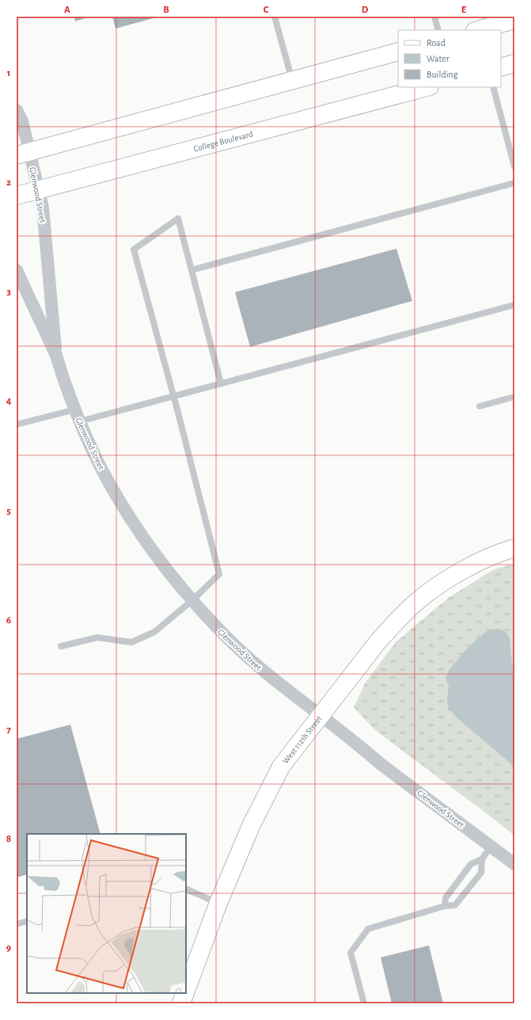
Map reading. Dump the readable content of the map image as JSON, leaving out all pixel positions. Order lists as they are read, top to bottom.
{
  "streets": {
    "main road": ["College Boulevard", "West 112th Street"],
    "street": ["Glenwood Street"]
  },
  "crossings": [
    ["College Boulevard", "Glenwood Street"],
    ["Glenwood Street", "West 112th Street"]
  ],
  "legend": ["Road", "Water", "Building"],
  "grid": {
    "columns": [
      "A",
      "B",
      "C",
      "D",
      "E"
    ],
    "rows": [
      "1",
      "2",
      "3",
      "4",
      "5",
      "6",
      "7",
      "8",
      "9"
    ]
  }
}
